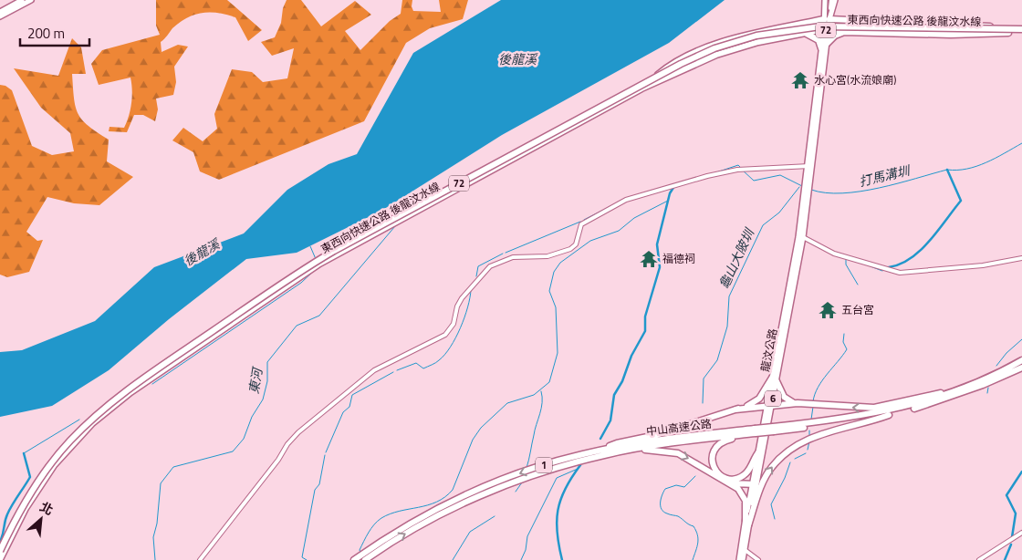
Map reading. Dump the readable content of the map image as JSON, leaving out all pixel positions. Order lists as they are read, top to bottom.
{
  "streets": {
    "highway": [
      "東西向快速公路 後龍汶水線",
      "72",
      "中山高速公路",
      "1"
    ],
    "main road": ["龍汶公路", "6"]
  },
  "crossings": [
    ["龍汶公路", "6"]
  ],
  "water": [
    "後龍溪",
    "打馬溝圳",
    "龜山大陂圳",
    "東河"
  ],
  "places": {
    "temple": ["水心宮(水流娘廟)", "福德祠", "五台宮"]
  },
  "scale_bar": "200 m",
  "north": "top right"
}
